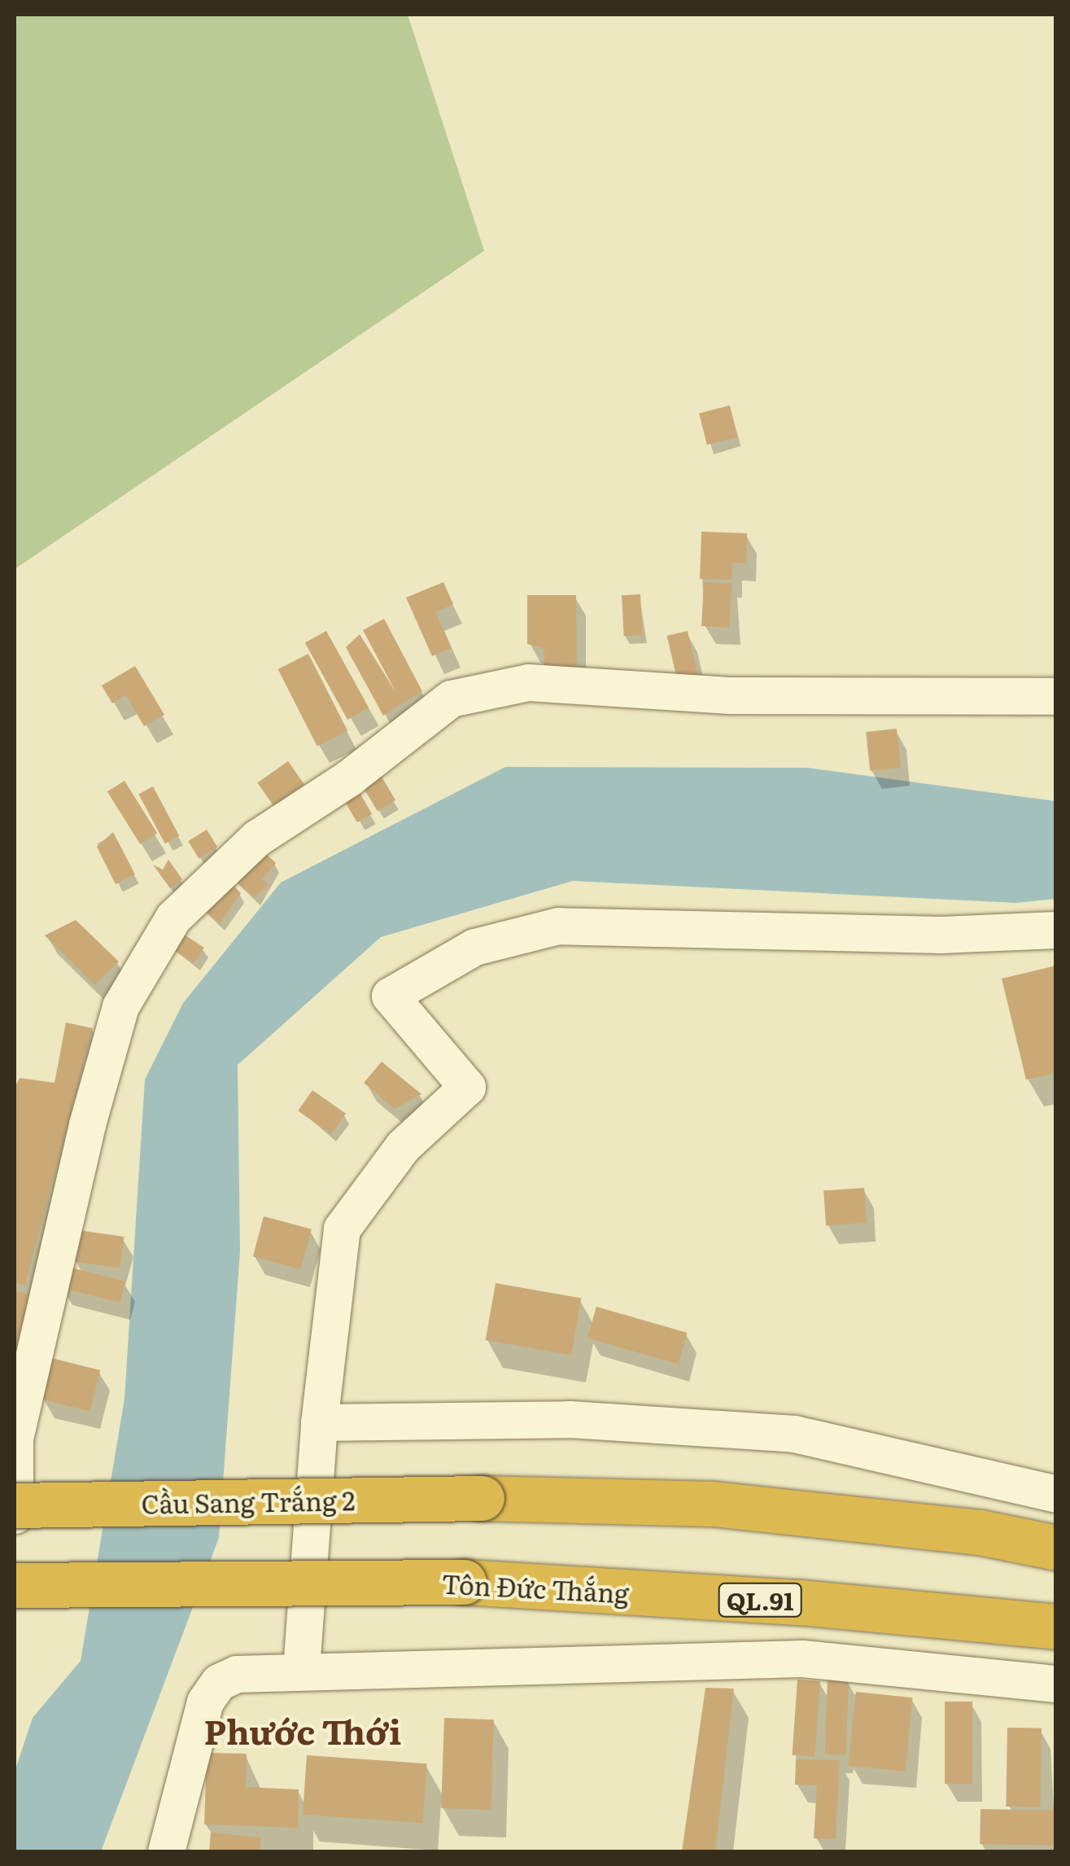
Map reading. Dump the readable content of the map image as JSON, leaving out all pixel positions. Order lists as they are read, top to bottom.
{
  "streets": {
    "highway": ["Cầu Sang Trắng 2", "Tôn Đức Thắng", "QL.91"]
  },
  "districts": ["Phước Thới"]
}
